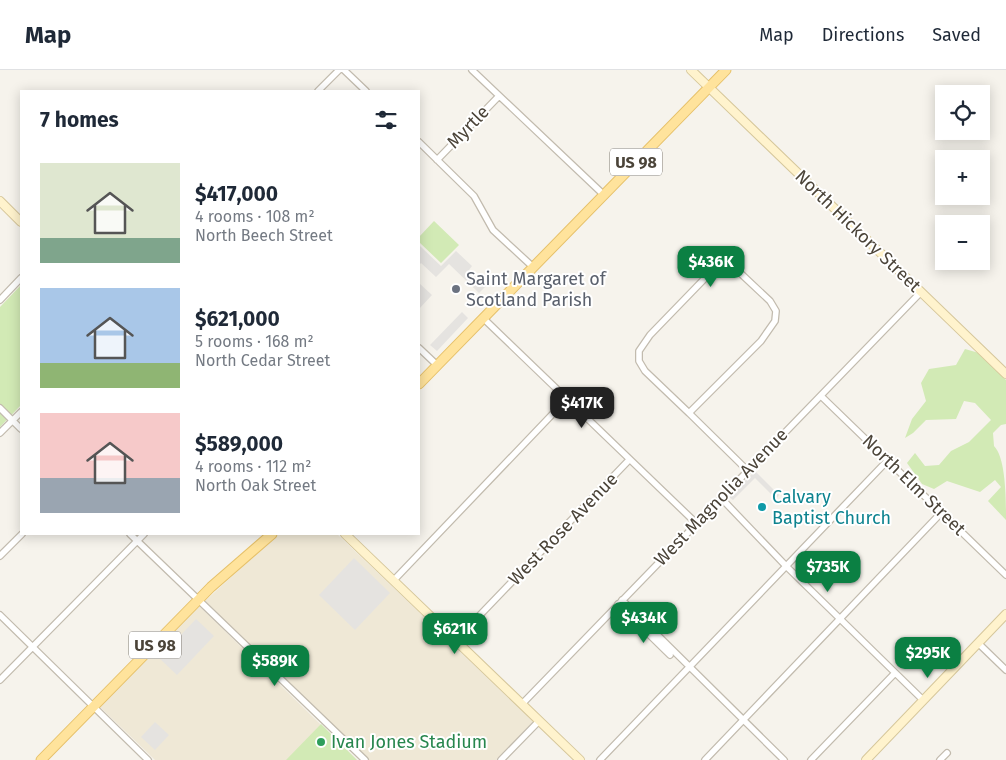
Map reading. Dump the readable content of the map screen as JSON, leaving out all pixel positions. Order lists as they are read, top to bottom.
{
  "streets": {
    "main road": ["US 98"],
    "street": [
      "Myrtle",
      "North Hickory Street",
      "North Elm Street",
      "West Magnolia Avenue",
      "West Rose Avenue"
    ]
  },
  "crossings": [
    ["US 98", "North Hickory Street"],
    ["North Hickory Street", "West Magnolia Avenue"],
    ["North Elm Street", "West Magnolia Avenue"]
  ],
  "places": ["Saint Margaret of Scotland Parish", "Calvary Baptist Church", "Ivan Jones Stadium"],
  "page": {
    "header": "Map",
    "nav": ["Map", "Directions", "Saved"],
    "map_buttons": ["+", "−"],
    "heading": "7 homes",
    "list": [
      {
        "name": "$417,000",
        "note": "4 rooms · 108 m² · North Beech Street"
      },
      {
        "name": "$621,000",
        "note": "5 rooms · 168 m² · North Cedar Street"
      },
      {
        "name": "$589,000",
        "note": "4 rooms · 112 m² · North Oak Street"
      }
    ],
    "price": [
      "$436K",
      "$417K",
      "$735K",
      "$434K",
      "$621K",
      "$295K",
      "$589K"
    ]
  }
}
